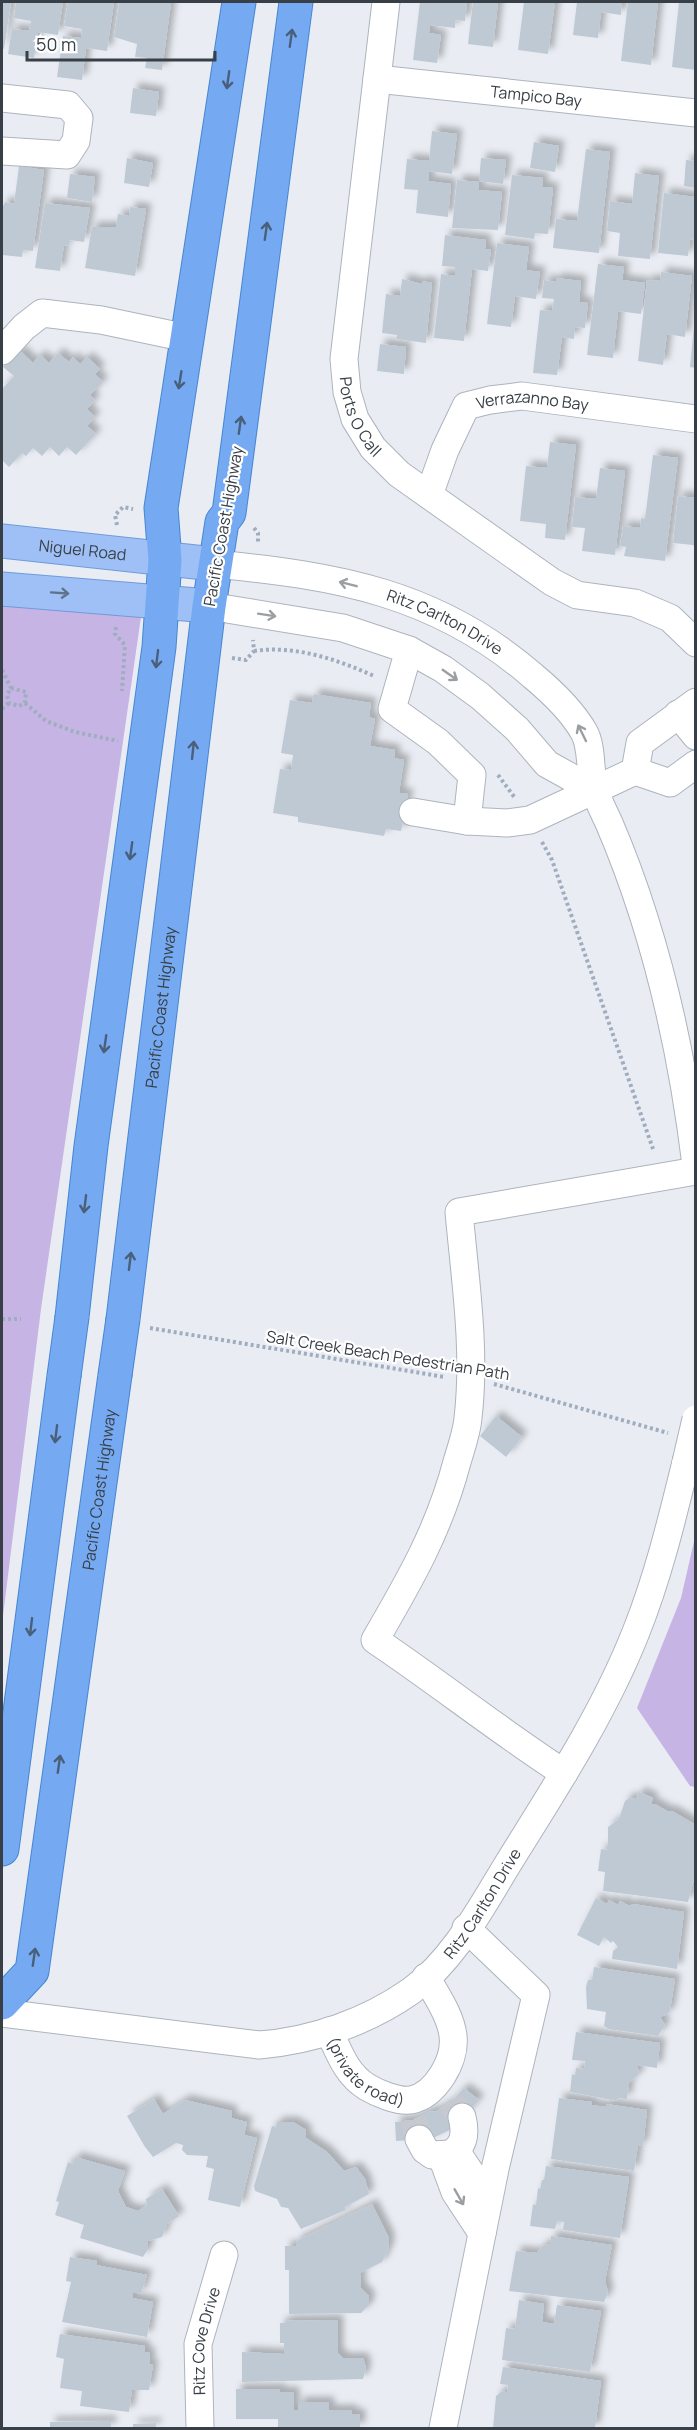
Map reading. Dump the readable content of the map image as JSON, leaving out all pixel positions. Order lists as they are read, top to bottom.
{
  "streets": {
    "highway": ["Pacific Coast Highway"],
    "main road": ["Niguel Road"],
    "street": [
      "Tampico Bay",
      "Verrazanno Bay",
      "Ports O Call",
      "Ritz Carlton Drive",
      "(private road)",
      "Ritz Cove Drive"
    ],
    "path": ["Salt Creek Beach Pedestrian Path"]
  },
  "crossings": [
    ["Tampico Bay", "Ports O Call"],
    ["Verrazanno Bay", "Ports O Call"],
    ["Pacific Coast Highway", "Niguel Road"],
    ["Pacific Coast Highway", "Ritz Carlton Drive"],
    ["Pacific Coast Highway", "Salt Creek Beach Pedestrian Path"],
    ["Niguel Road", "Ritz Carlton Drive"],
    ["Ritz Carlton Drive", "Salt Creek Beach Pedestrian Path"],
    ["Ritz Carlton Drive", "(private road)"]
  ],
  "scale_bar": "50 m"
}
